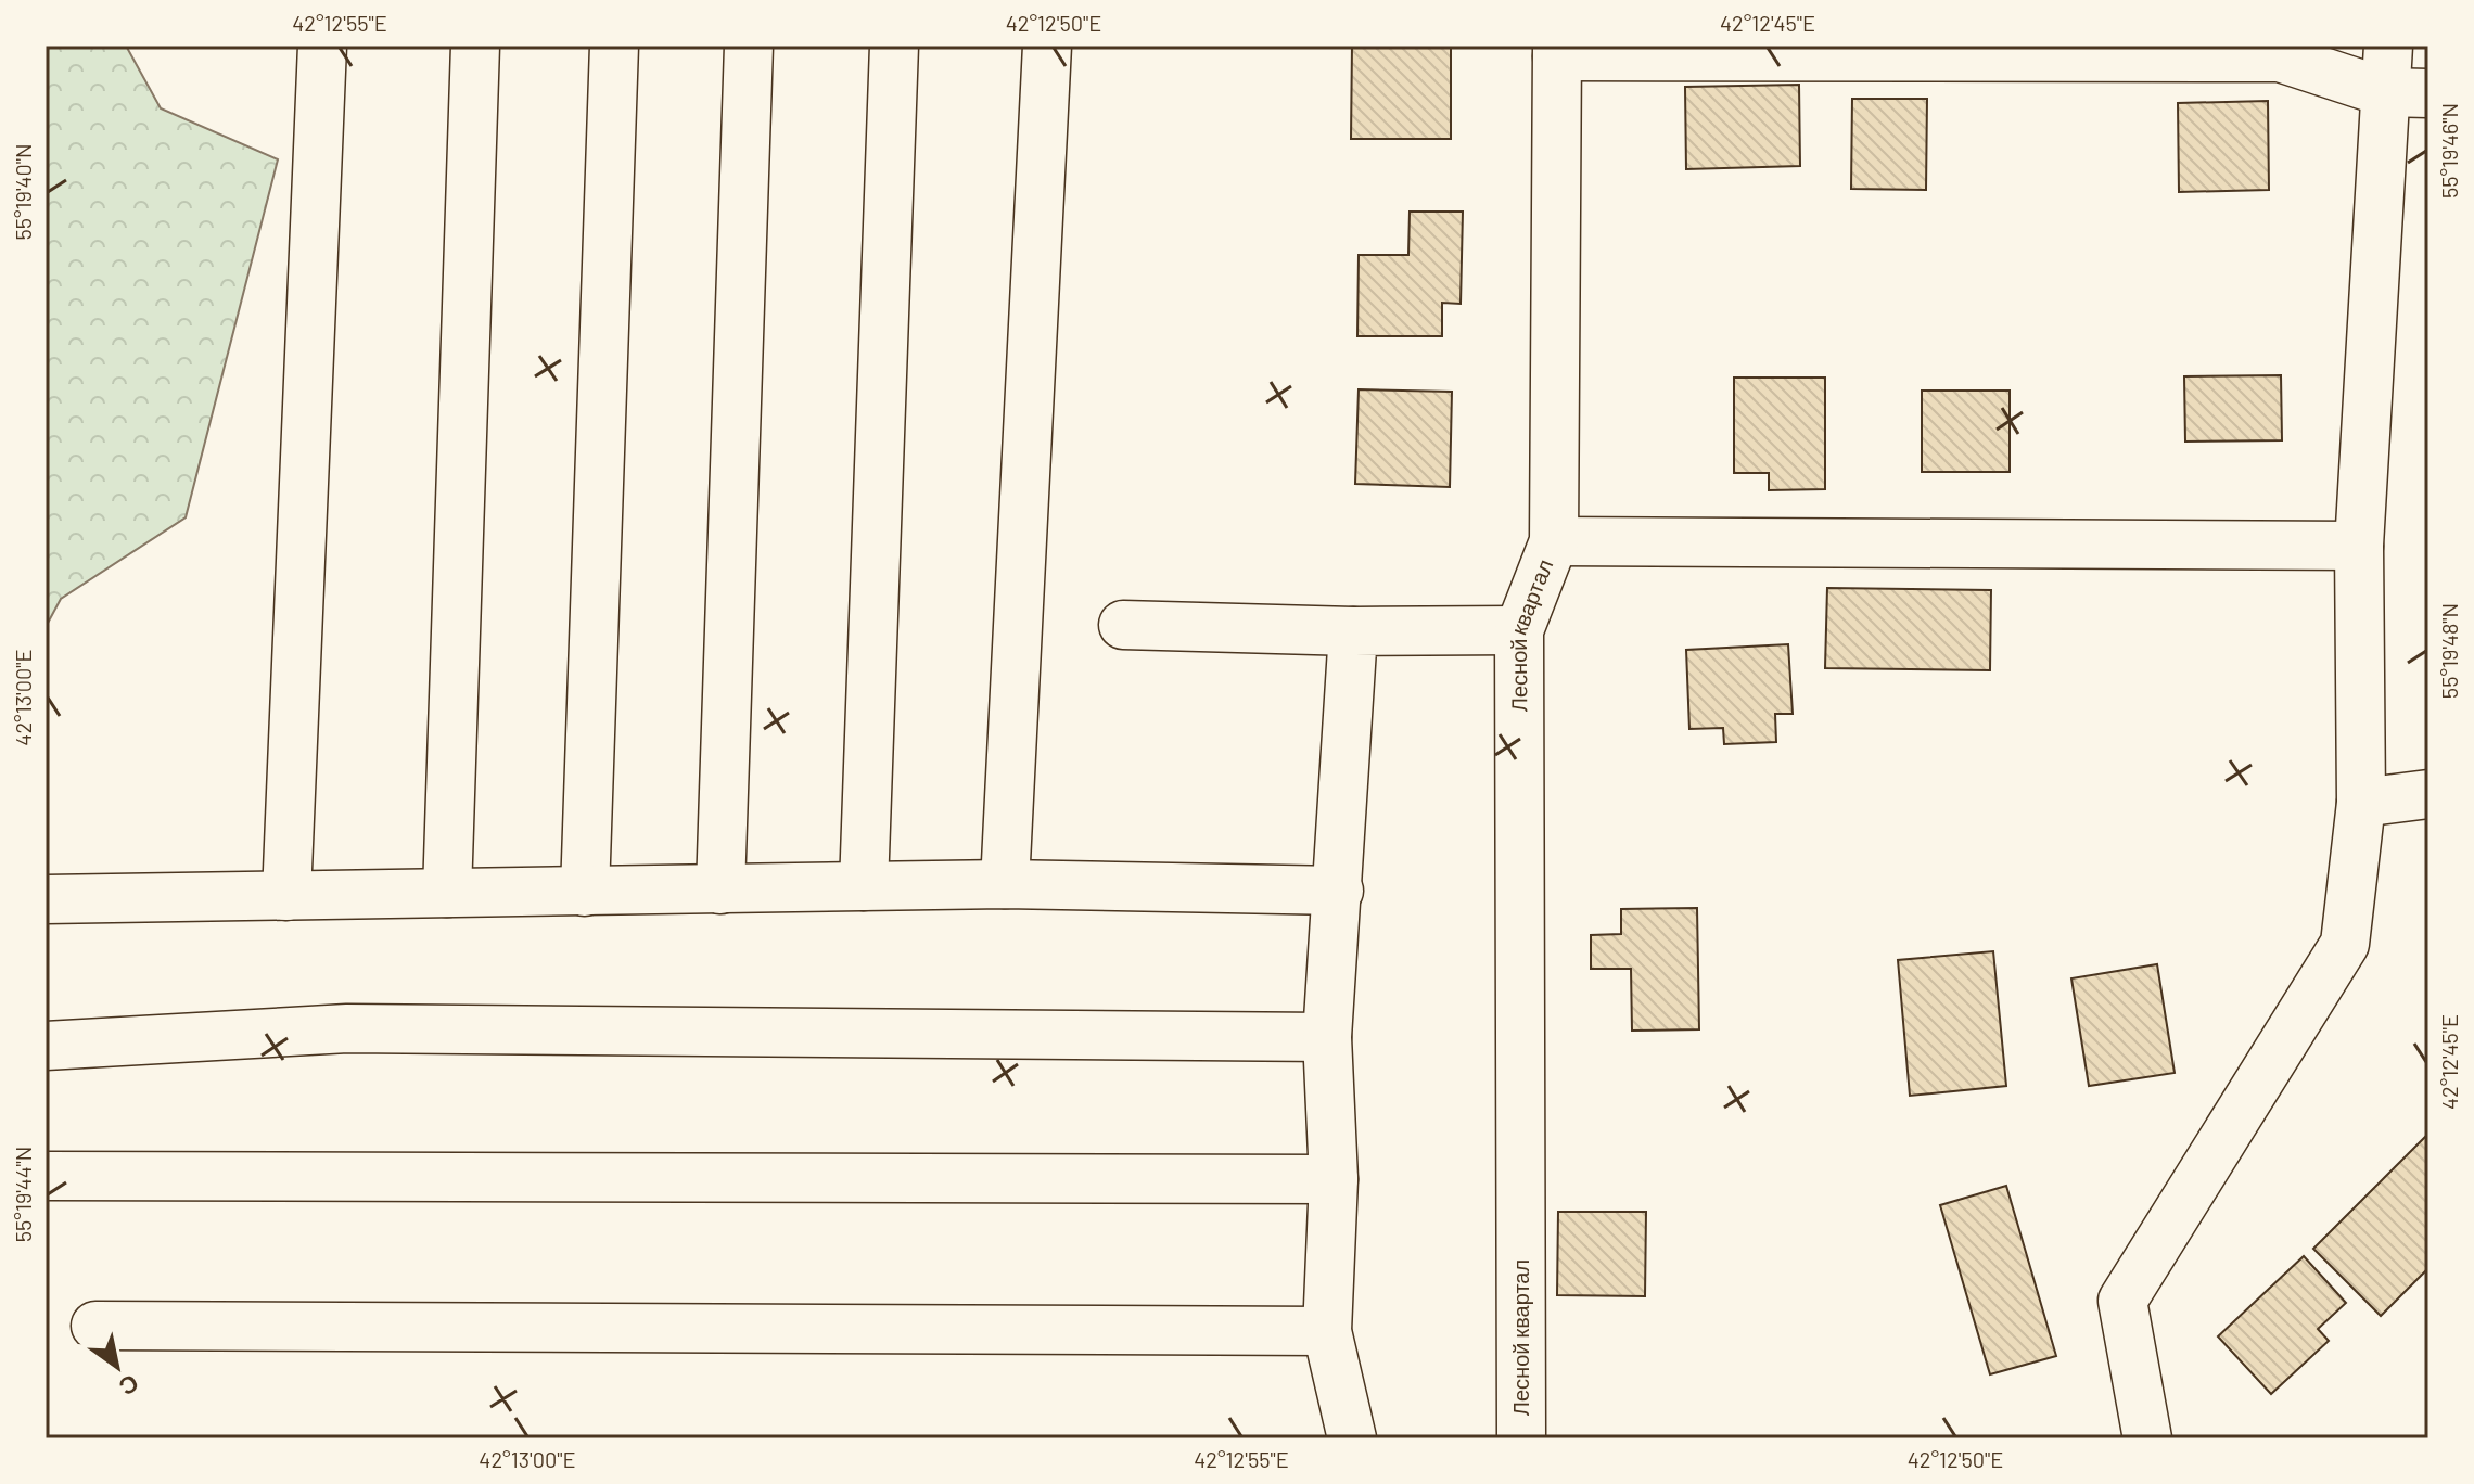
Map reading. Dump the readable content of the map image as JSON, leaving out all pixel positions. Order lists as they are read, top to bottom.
{
  "streets": {
    "street": ["Лесной квартал"]
  },
  "north": "bottom right",
  "coordinates": [
    "42°12'55\"E",
    "42°12'50\"E",
    "42°12'45\"E",
    "55°19'46\"N",
    "55°19'40\"N",
    "55°19'48\"N",
    "42°13'00\"E",
    "55°19'44\"N"
  ]
}
